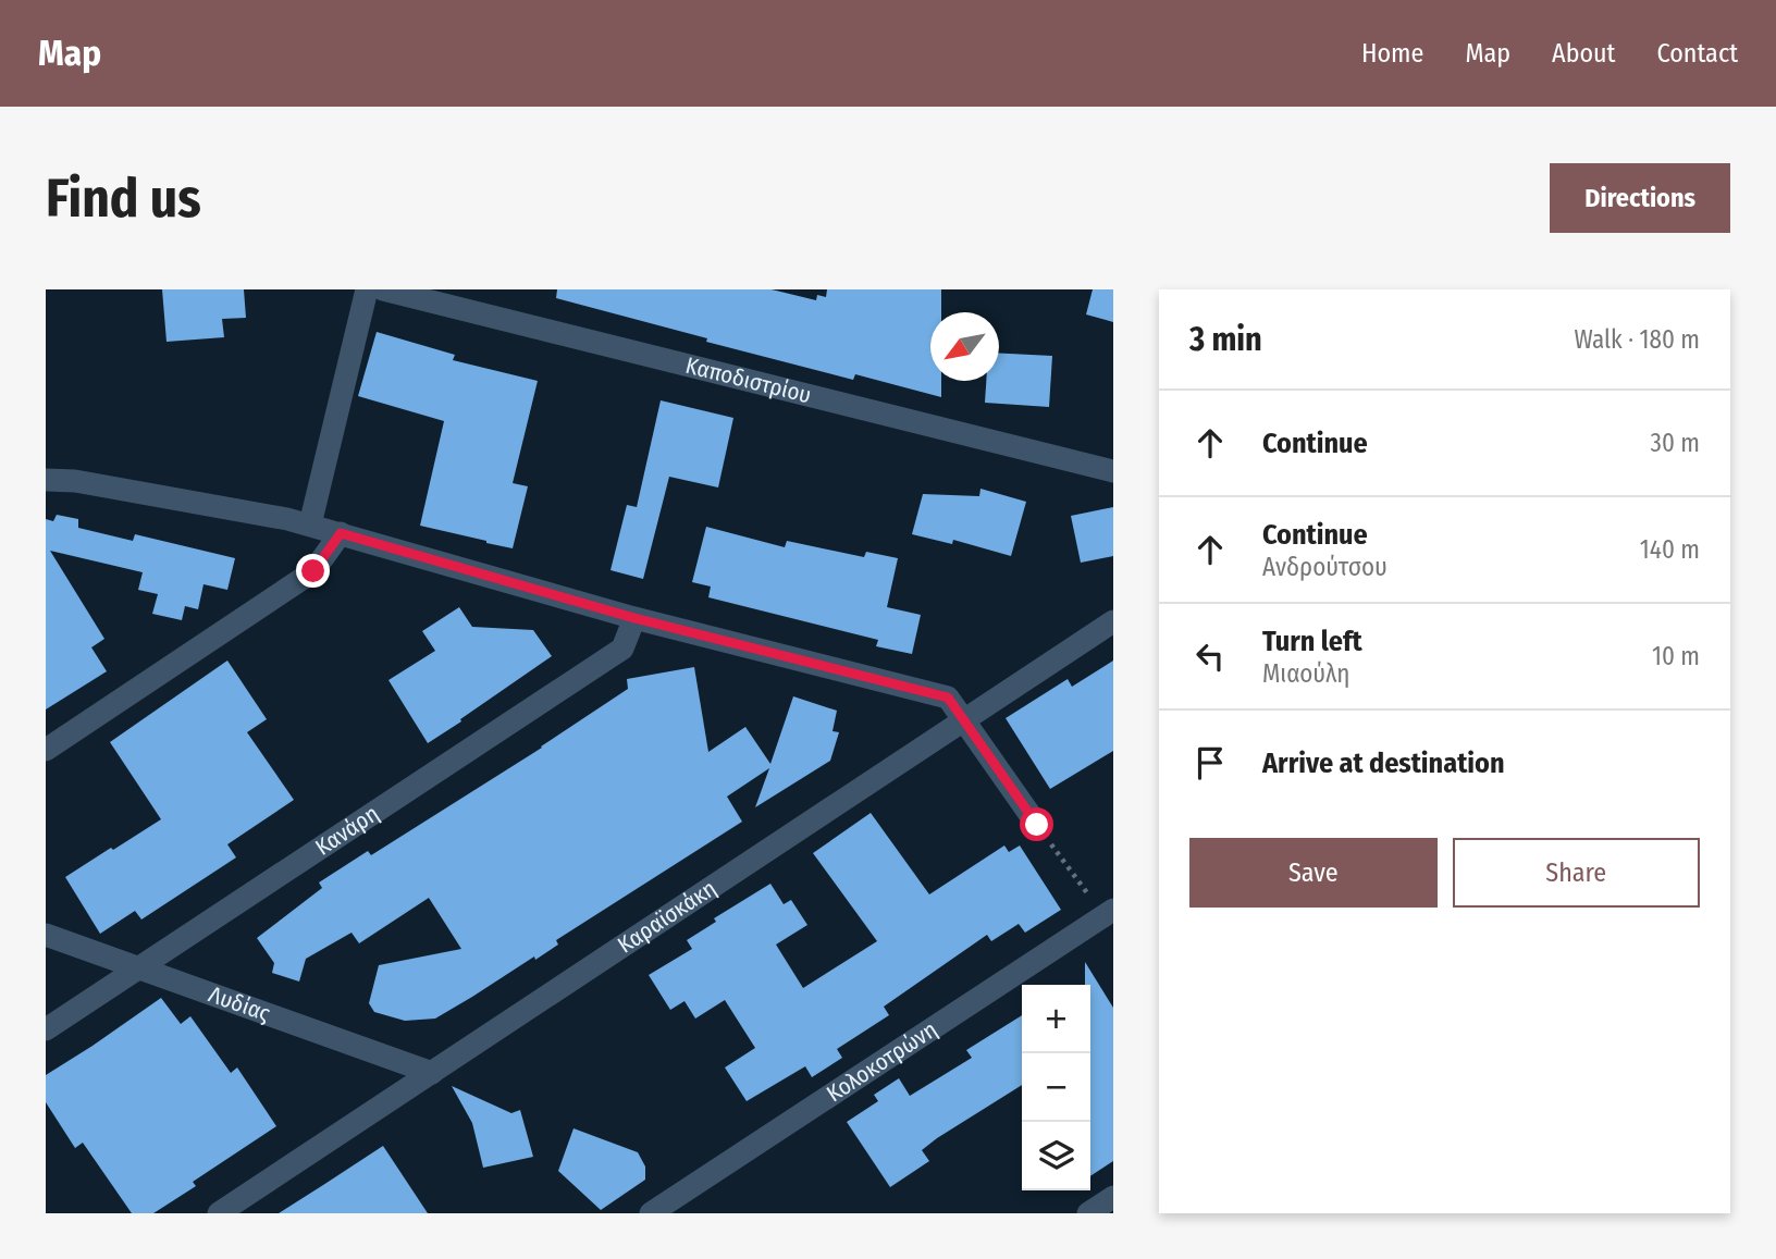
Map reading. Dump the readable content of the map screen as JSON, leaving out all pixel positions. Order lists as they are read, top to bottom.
{
  "streets": {
    "street": [
      "Καποδιστρίου",
      "Κανάρη",
      "Καραϊσκάκη",
      "Λυδίας",
      "Κολοκοτρώνη"
    ]
  },
  "crossings": [
    ["Κανάρη", "Λυδίας"],
    ["Καραϊσκάκη", "Λυδίας"]
  ],
  "north": "bottom left",
  "page": {
    "header": "Map",
    "nav": [
      "Home",
      "Map",
      "About",
      "Contact"
    ],
    "buttons": [
      "Directions",
      ["Save", "Share"]
    ],
    "title": "Find us",
    "heading": ["3 min", "Walk · 180 m"],
    "list": [
      ["Continue", "30 m"],
      ["Continue", "Ανδρούτσου", "140 m"],
      ["Turn left", "Μιαούλη", "10 m"],
      "Arrive at destination"
    ],
    "map_buttons": ["+", "−"]
  }
}
